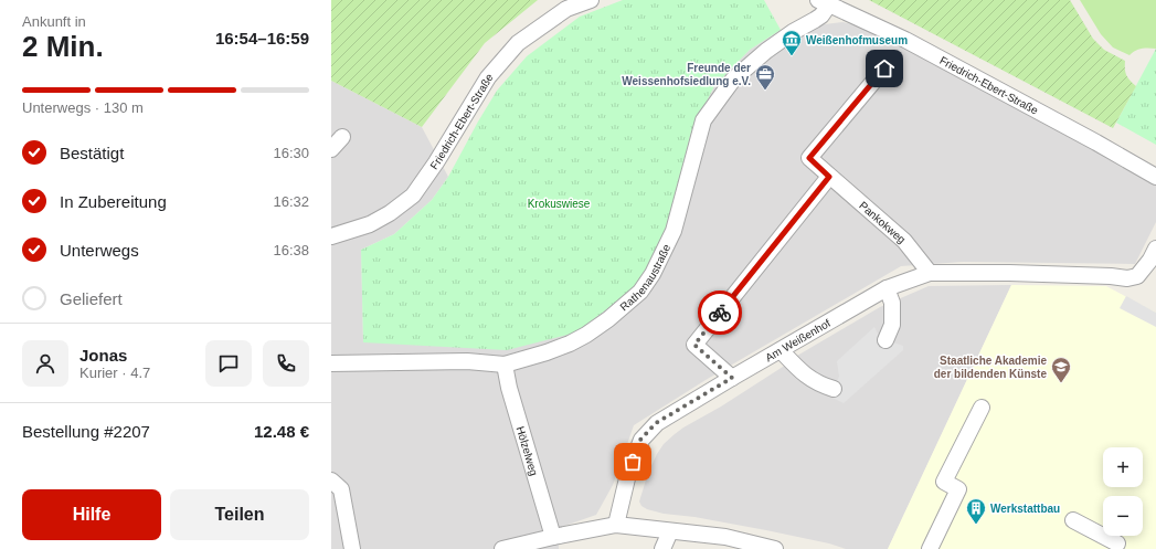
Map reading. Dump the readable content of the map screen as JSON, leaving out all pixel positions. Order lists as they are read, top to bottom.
{
  "streets": {
    "street": [
      "Friedrich-Ebert-Straße",
      "Pankokweg",
      "Rathenaustraße",
      "Am Weißenhof",
      "Hölzelweg"
    ]
  },
  "crossings": [
    ["Friedrich-Ebert-Straße", "Rathenaustraße"],
    ["Pankokweg", "Am Weißenhof"],
    ["Rathenaustraße", "Hölzelweg"]
  ],
  "parks": ["Krokuswiese"],
  "places": {
    "museum": ["Weißenhofmuseum"],
    "office": ["Freunde der Weissenhofsiedlung e.V."],
    "school or university": ["Staatliche Akademie der bildenden Künste"],
    "building": ["Werkstattbau"]
  },
  "page": {
    "heading": ["2 Min.", "Ankunft in", "16:54–16:59"],
    "panel": [
      "Jonas",
      "Kurier · 4.7",
      "Bestellung #2207",
      "12.48 €"
    ],
    "bar": "Unterwegs · 130 m",
    "list": [
      ["Bestätigt", "16:30"],
      ["In Zubereitung", "16:32"],
      ["Unterwegs", "16:38"],
      "Geliefert"
    ],
    "map_buttons": ["+", "−"],
    "buttons": ["Hilfe", "Teilen"]
  }
}
